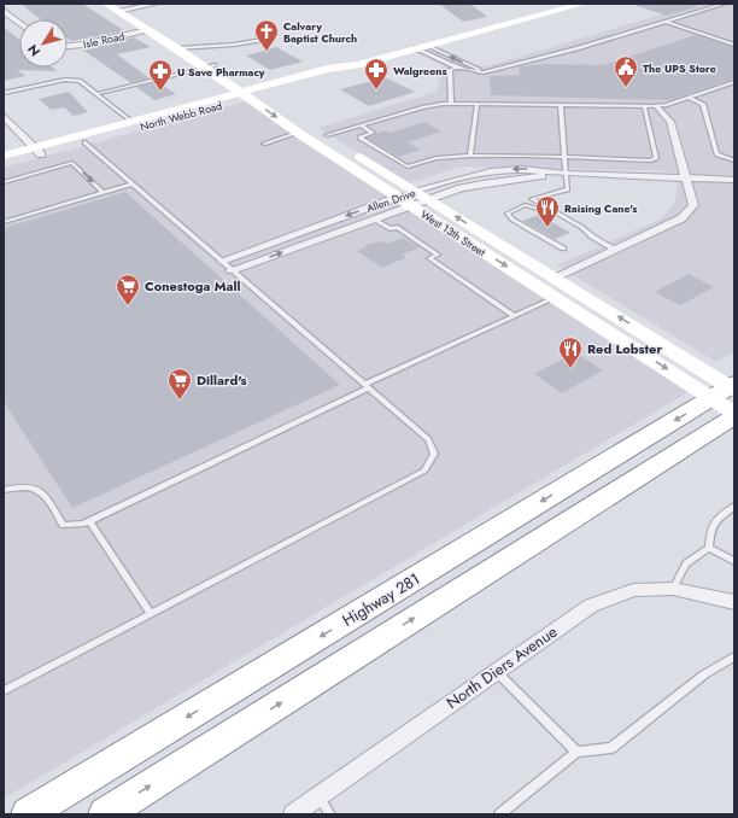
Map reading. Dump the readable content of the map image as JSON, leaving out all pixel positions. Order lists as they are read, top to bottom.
{
  "streets": {
    "highway": ["Highway 281"],
    "main road": ["North Webb Road", "West 13th Street"],
    "street": ["Isle Road", "Allen Drive", "North Diers Avenue"]
  },
  "crossings": [
    ["Isle Road", "West 13th Street"],
    ["North Webb Road", "West 13th Street"],
    ["Allen Drive", "West 13th Street"],
    ["West 13th Street", "Highway 281"]
  ],
  "places": {
    "church": ["Calvary Baptist Church"],
    "public building": ["The UPS Store"],
    "pharmacy": ["Walgreens", "U Save Pharmacy"],
    "restaurant": ["Raising Cane's", "Red Lobster"],
    "supermarket": ["Conestoga Mall", "Dillard's"]
  },
  "north": "bottom left"
}
